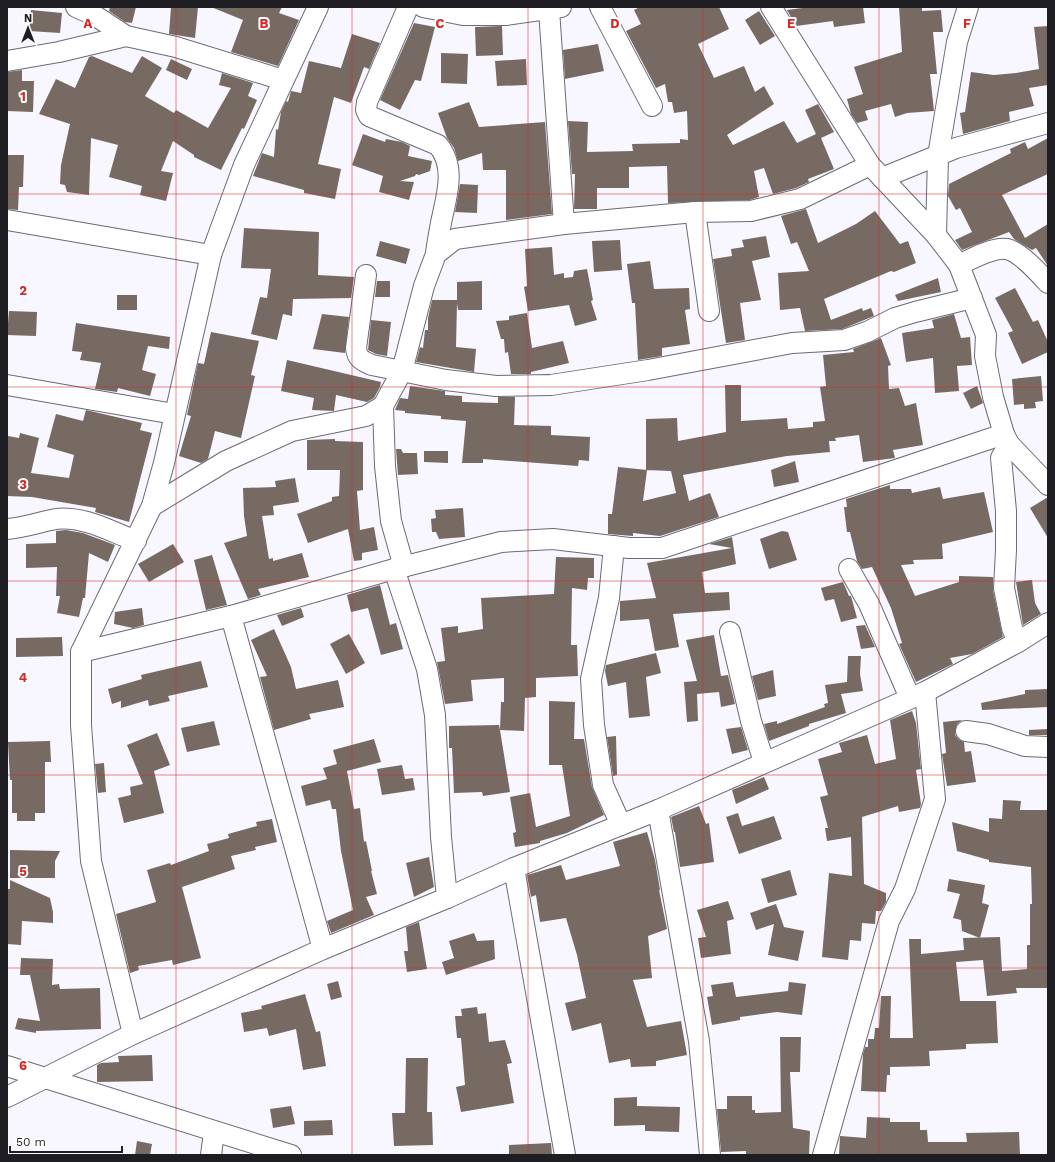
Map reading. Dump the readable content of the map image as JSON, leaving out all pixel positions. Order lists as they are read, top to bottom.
{
  "scale_bar": "50 m",
  "north": "top",
  "grid": {
    "columns": [
      "A",
      "B",
      "C",
      "D",
      "E",
      "F"
    ],
    "rows": [
      "1",
      "2",
      "3",
      "4",
      "5",
      "6"
    ]
  }
}
